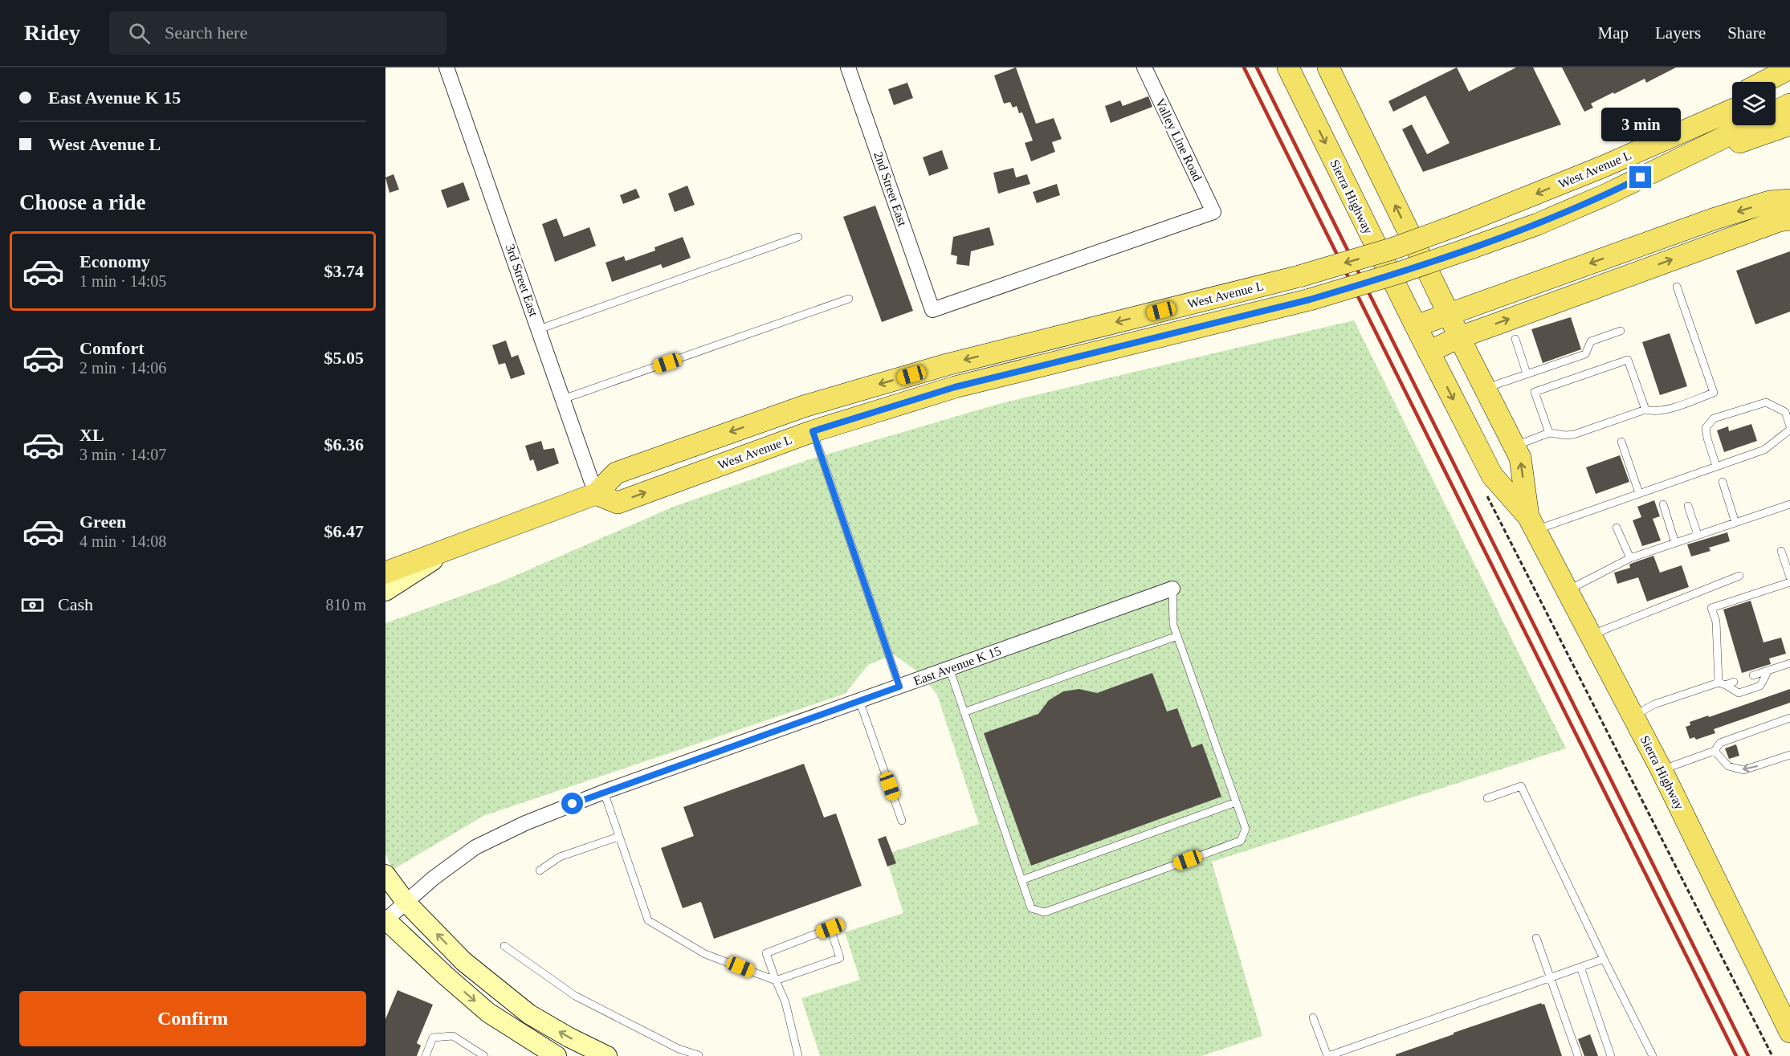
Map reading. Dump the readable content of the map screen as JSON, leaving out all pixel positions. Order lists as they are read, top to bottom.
{
  "streets": {
    "main road": ["West Avenue L", "Sierra Highway"],
    "street": [
      "Valley Line Road",
      "2nd Street East",
      "3rd Street East",
      "East Avenue K 15"
    ]
  },
  "crossings": [
    ["Valley Line Road", "2nd Street East"],
    ["West Avenue L", "3rd Street East"]
  ],
  "page": {
    "header": "Ridey",
    "search": "Search here",
    "nav": ["Map", "Layers", "Share"],
    "banner": ["East Avenue K 15", "West Avenue L"],
    "bubble": "3 min",
    "heading": "Choose a ride",
    "list": [
      {
        "name": "Economy",
        "note": "1 min · 14:05",
        "value": "$3.74"
      },
      {
        "name": "Comfort",
        "note": "2 min · 14:06",
        "value": "$5.05"
      },
      {
        "name": "XL",
        "note": "3 min · 14:07",
        "value": "$6.36"
      },
      {
        "name": "Green",
        "note": "4 min · 14:08",
        "value": "$6.47"
      }
    ],
    "pay": ["Cash", "810 m"],
    "buttons": "Confirm"
  }
}
